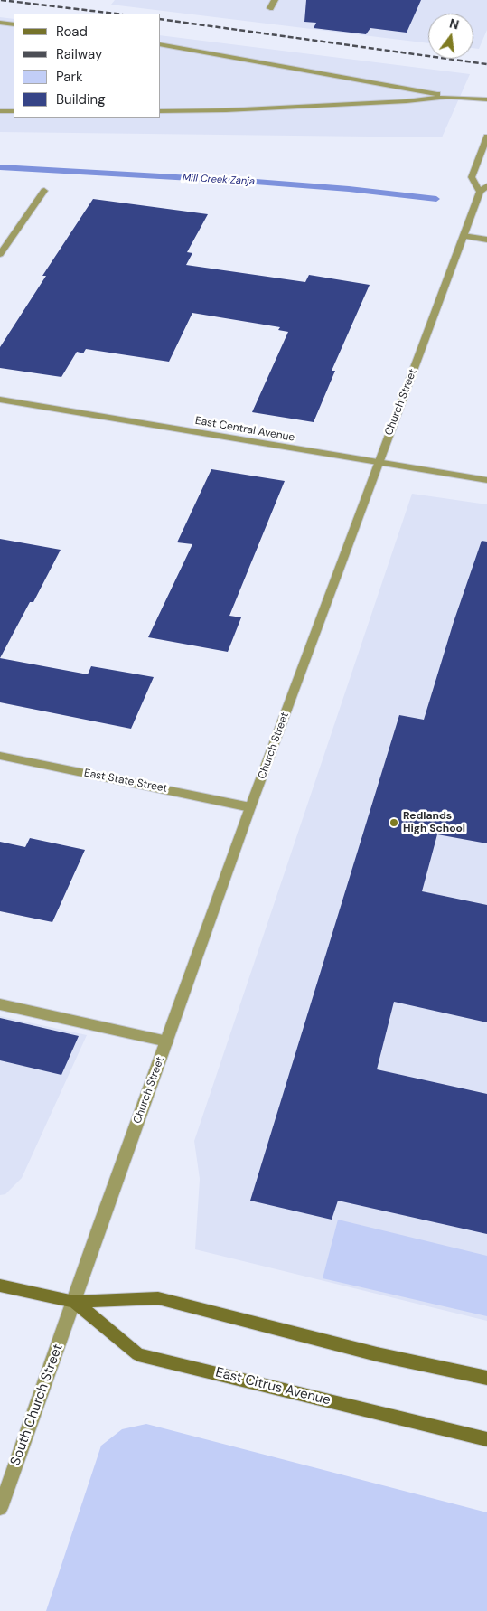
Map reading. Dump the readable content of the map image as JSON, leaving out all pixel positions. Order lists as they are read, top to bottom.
{
  "streets": {
    "main road": ["East Citrus Avenue"],
    "street": [
      "Church Street",
      "East Central Avenue",
      "East State Street",
      "South Church Street"
    ]
  },
  "crossings": [
    ["Church Street", "East Central Avenue"],
    ["Church Street", "East State Street"],
    ["Church Street", "East Citrus Avenue"],
    ["Church Street", "South Church Street"],
    ["East Citrus Avenue", "South Church Street"]
  ],
  "water": ["Mill Creek Zanja"],
  "places": ["Redlands High School"],
  "legend": [
    "Road",
    "Railway",
    "Park",
    "Building"
  ],
  "north": "top"
}
